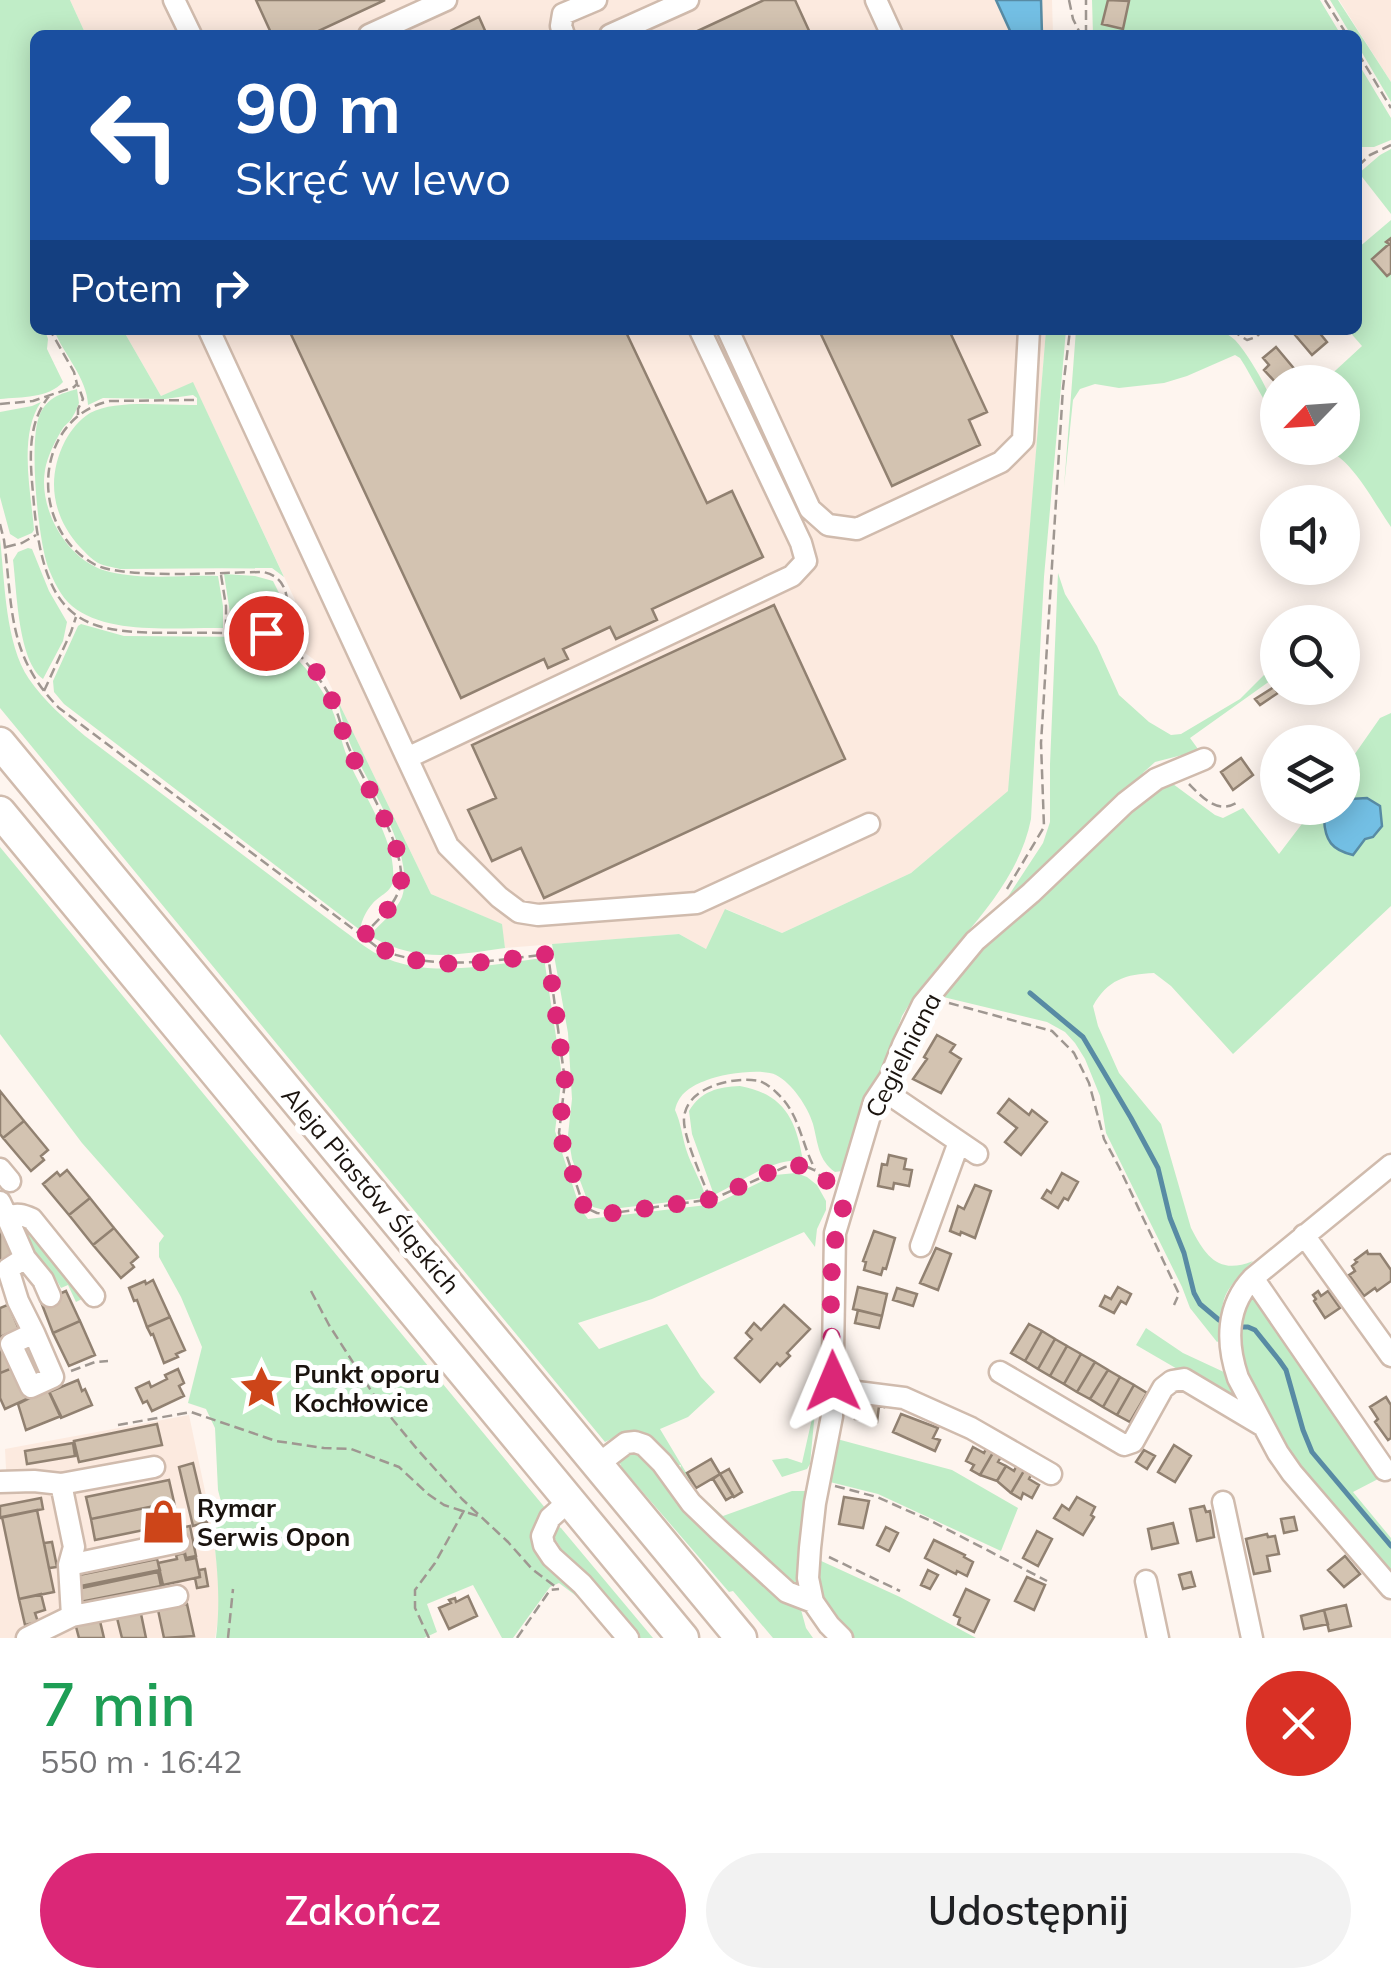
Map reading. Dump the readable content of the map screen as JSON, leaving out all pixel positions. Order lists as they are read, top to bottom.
{
  "streets": {
    "highway": ["Aleja Piastów Śląskich"],
    "street": ["Cegielniana"]
  },
  "places": {
    "place": ["Punkt oporu Kochłowice"],
    "shop": ["Rymar Serwis Opon"]
  },
  "north": "bottom left",
  "page": {
    "turn": ["90 m", "Skręć w lewo"],
    "then": "Potem",
    "heading": ["7 min", "550 m · 16:42"],
    "buttons": ["Zakończ", "Udostępnij"]
  }
}
